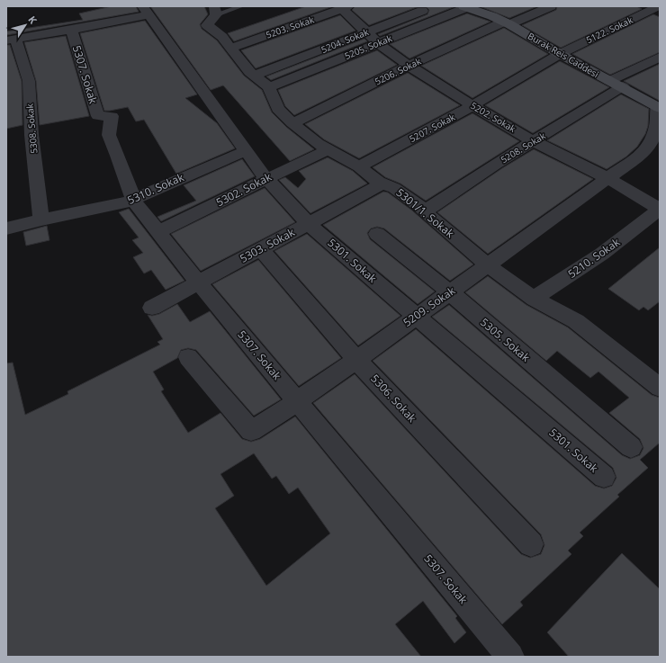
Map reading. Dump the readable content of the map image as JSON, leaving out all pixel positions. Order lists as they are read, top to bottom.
{
  "streets": {
    "main road": ["Burak Reis Caddesi"],
    "street": [
      "5203. Sokak",
      "5122. Sokak",
      "5204. Sokak",
      "5205. Sokak",
      "5206. Sokak",
      "5307. Sokak",
      "5202. Sokak",
      "5207. Sokak",
      "5308. Sokak",
      "5208. Sokak",
      "5310. Sokak",
      "5302. Sokak",
      "5301/1. Sokak",
      "5303. Sokak",
      "5210. Sokak",
      "5301. Sokak",
      "5209. Sokak",
      "5305. Sokak",
      "5306. Sokak"
    ]
  },
  "crossings": [
    ["5203. Sokak", "5202. Sokak"],
    ["5203. Sokak", "5301/1. Sokak"],
    ["5122. Sokak", "Burak Reis Caddesi"],
    ["5122. Sokak", "5207. Sokak"],
    ["5204. Sokak", "5202. Sokak"],
    ["5204. Sokak", "5301/1. Sokak"],
    ["5205. Sokak", "Burak Reis Caddesi"],
    ["5205. Sokak", "5202. Sokak"],
    ["5205. Sokak", "5301/1. Sokak"],
    ["Burak Reis Caddesi", "5206. Sokak"],
    ["Burak Reis Caddesi", "5207. Sokak"],
    ["Burak Reis Caddesi", "5208. Sokak"],
    ["Burak Reis Caddesi", "5209. Sokak"],
    ["5206. Sokak", "5202. Sokak"],
    ["5206. Sokak", "5301/1. Sokak"],
    ["5307. Sokak", "5308. Sokak"],
    ["5307. Sokak", "5310. Sokak"],
    ["5307. Sokak", "5302. Sokak"],
    ["5307. Sokak", "5303. Sokak"],
    ["5307. Sokak", "5301. Sokak"],
    ["5307. Sokak", "5209. Sokak"],
    ["5202. Sokak", "5207. Sokak"],
    ["5202. Sokak", "5208. Sokak"],
    ["5202. Sokak", "5210. Sokak"],
    ["5202. Sokak", "5209. Sokak"],
    ["5207. Sokak", "5301/1. Sokak"],
    ["5308. Sokak", "5310. Sokak"],
    ["5208. Sokak", "5301/1. Sokak"],
    ["5310. Sokak", "5301. Sokak"],
    ["5302. Sokak", "5301/1. Sokak"],
    ["5302. Sokak", "5301. Sokak"],
    ["5301/1. Sokak", "5303. Sokak"],
    ["5301/1. Sokak", "5210. Sokak"],
    ["5301/1. Sokak", "5209. Sokak"],
    ["5303. Sokak", "5301. Sokak"],
    ["5303. Sokak", "5306. Sokak"],
    ["5301. Sokak", "5209. Sokak"],
    ["5209. Sokak", "5305. Sokak"],
    ["5209. Sokak", "5306. Sokak"]
  ],
  "north": "top right"
}
